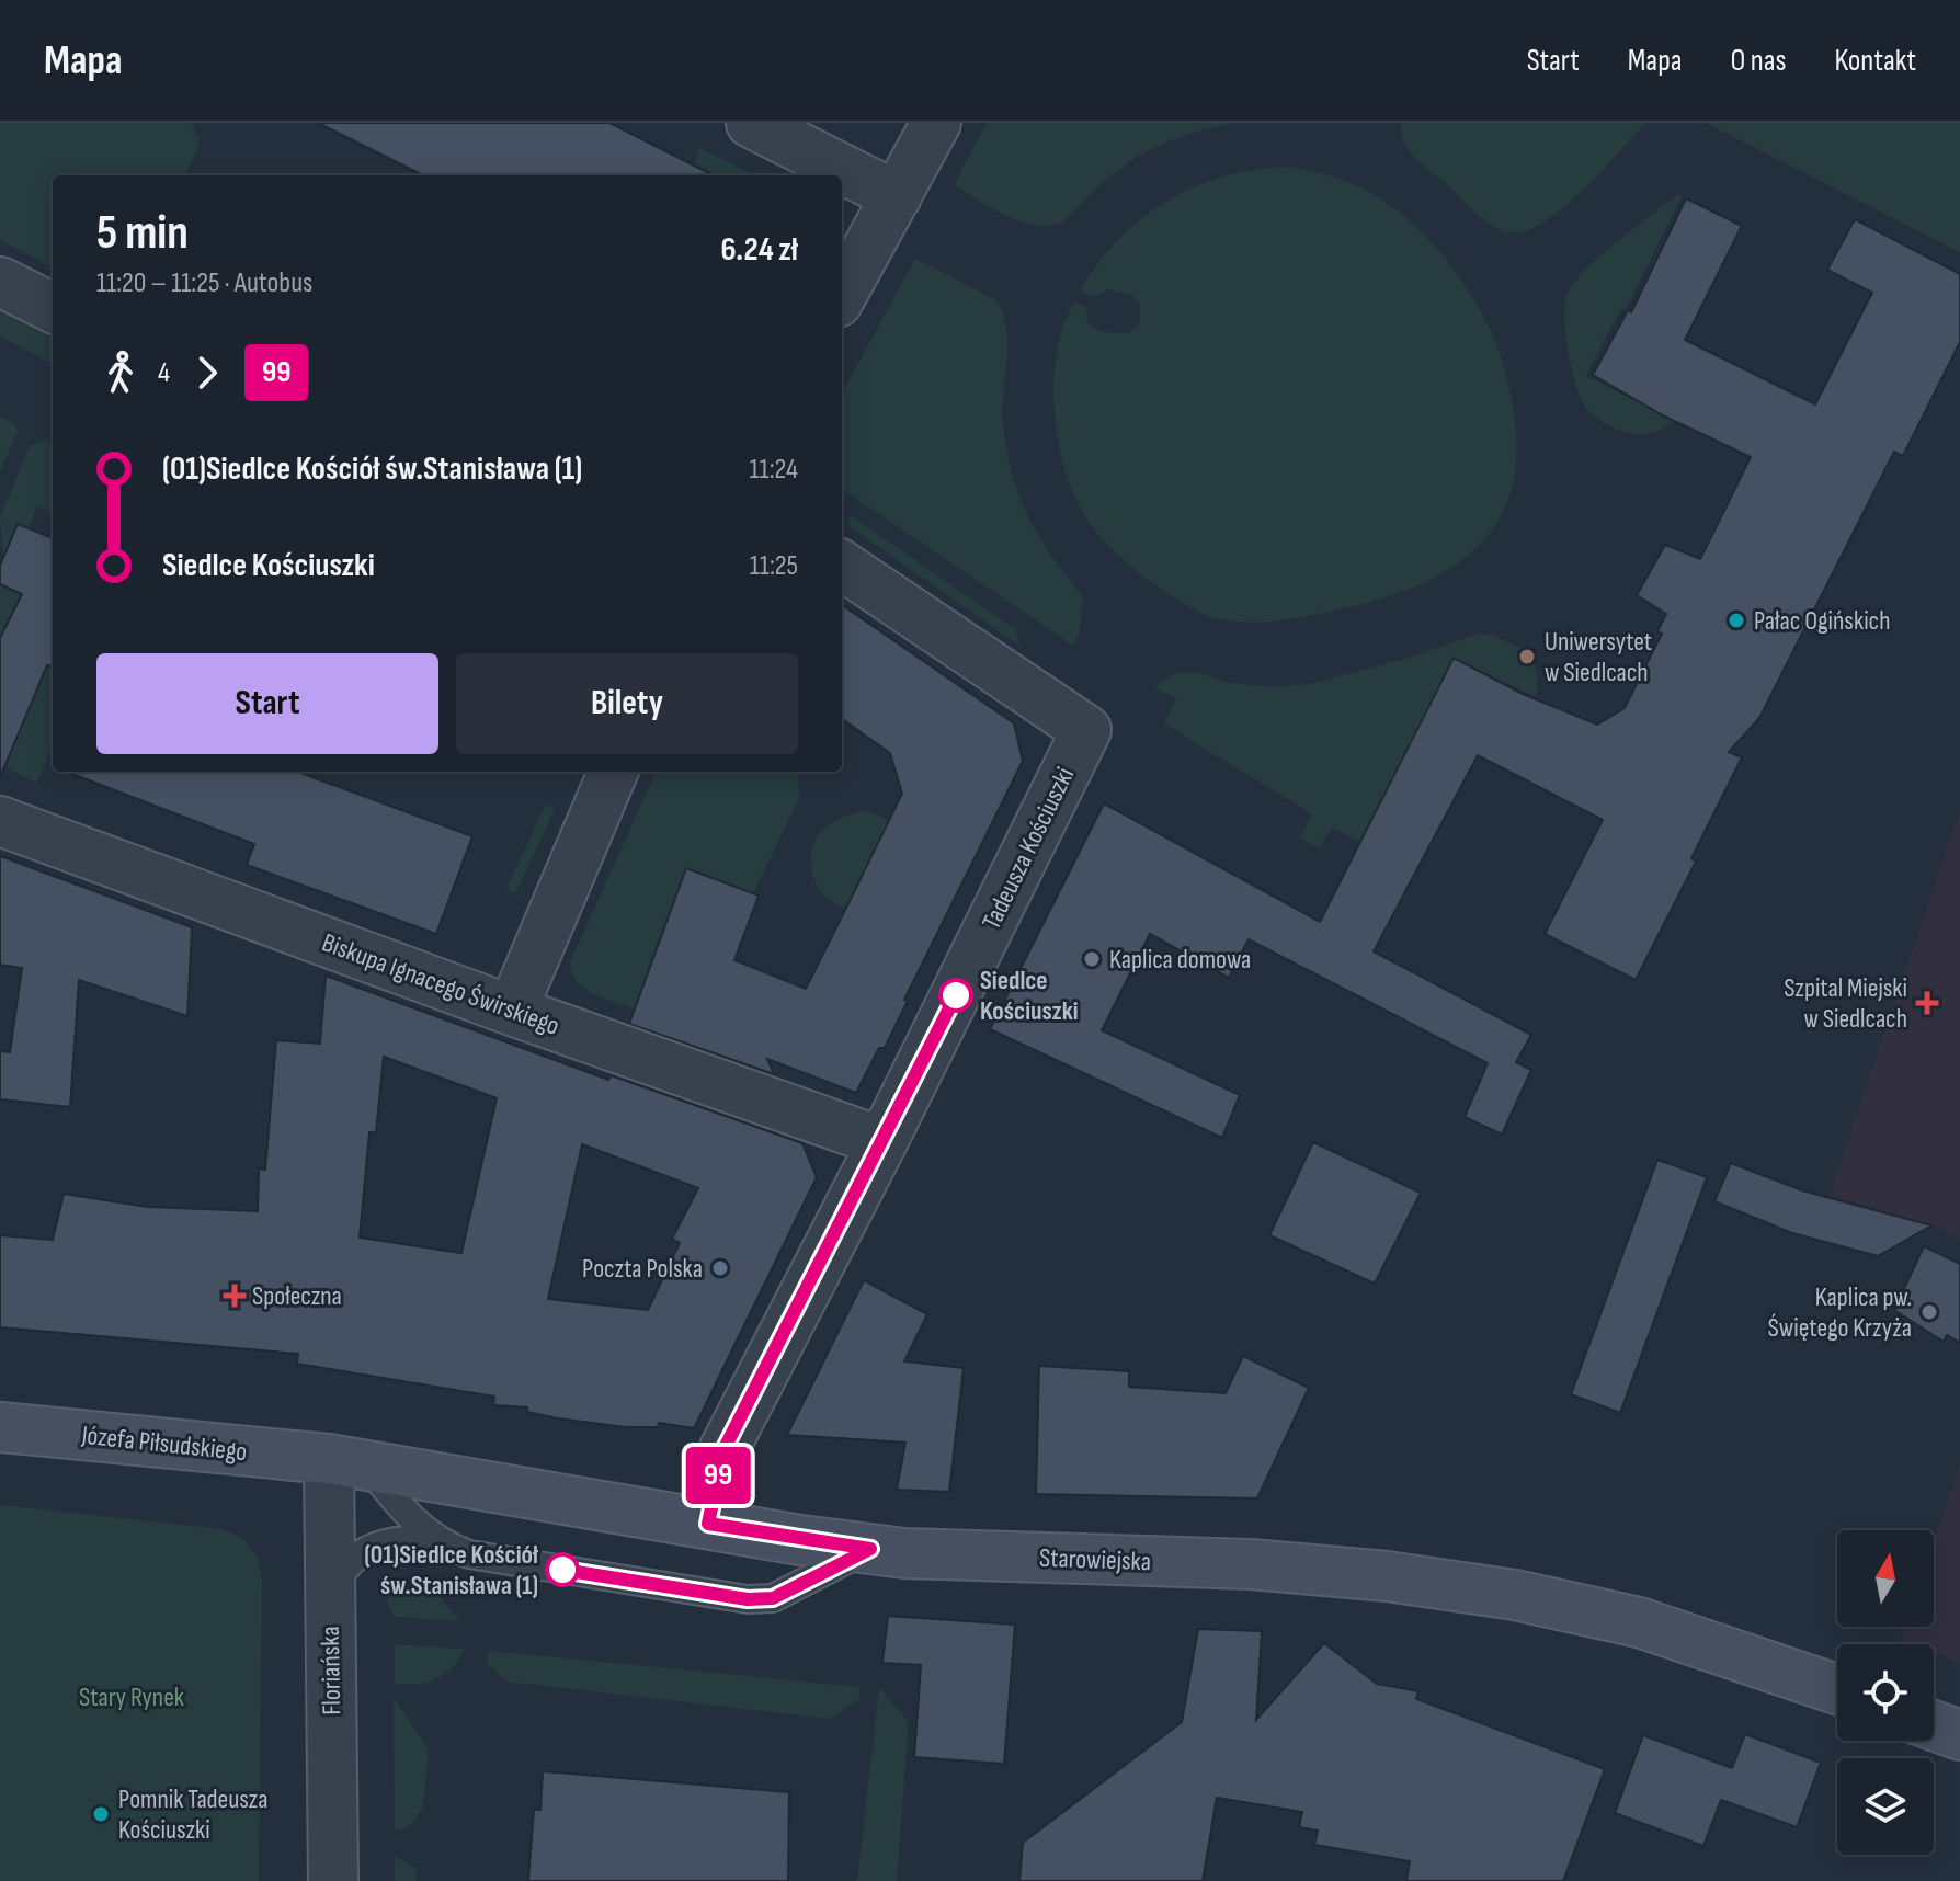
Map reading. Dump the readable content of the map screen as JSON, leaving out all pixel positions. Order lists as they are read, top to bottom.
{
  "streets": {
    "main road": ["Józefa Piłsudskiego", "Starowiejska"],
    "street": ["Tadeusza Kościuszki", "Biskupa Ignacego Świrskiego", "Floriańska"]
  },
  "crossings": [
    ["Tadeusza Kościuszki", "Biskupa Ignacego Świrskiego"],
    ["Tadeusza Kościuszki", "Starowiejska"],
    ["Józefa Piłsudskiego", "Starowiejska"],
    ["Józefa Piłsudskiego", "Floriańska"],
    ["Starowiejska", "Floriańska"]
  ],
  "parks": ["Stary Rynek"],
  "places": {
    "other": [
      "Pałac Ogińskich",
      "Uniwersytet w Siedlcach",
      "Kaplica domowa",
      "Siedlce Kościuszki",
      "Poczta Polska",
      "Kaplica pw. Świętego Krzyża",
      "(01)Siedlce Kościół św.Stanisława (1)",
      "Pomnik Tadeusza Kościuszki"
    ],
    "health": ["Szpital Miejski w Siedlcach", "Społeczna"]
  },
  "lines": ["bus line 99"],
  "north": "top",
  "page": {
    "header": "Mapa",
    "nav": [
      "Start",
      "Mapa",
      "O nas",
      "Kontakt"
    ],
    "on_map": "99",
    "heading": ["5 min", "11:20 – 11:25 · Autobus", "6.24 zł"],
    "legs": ["4", "99"],
    "list": [
      {
        "name": "(01)Siedlce Kościół św.Stanisława (1)",
        "value": "11:24"
      },
      {
        "name": "Siedlce Kościuszki",
        "value": "11:25"
      }
    ],
    "buttons": ["Start", "Bilety"]
  }
}
